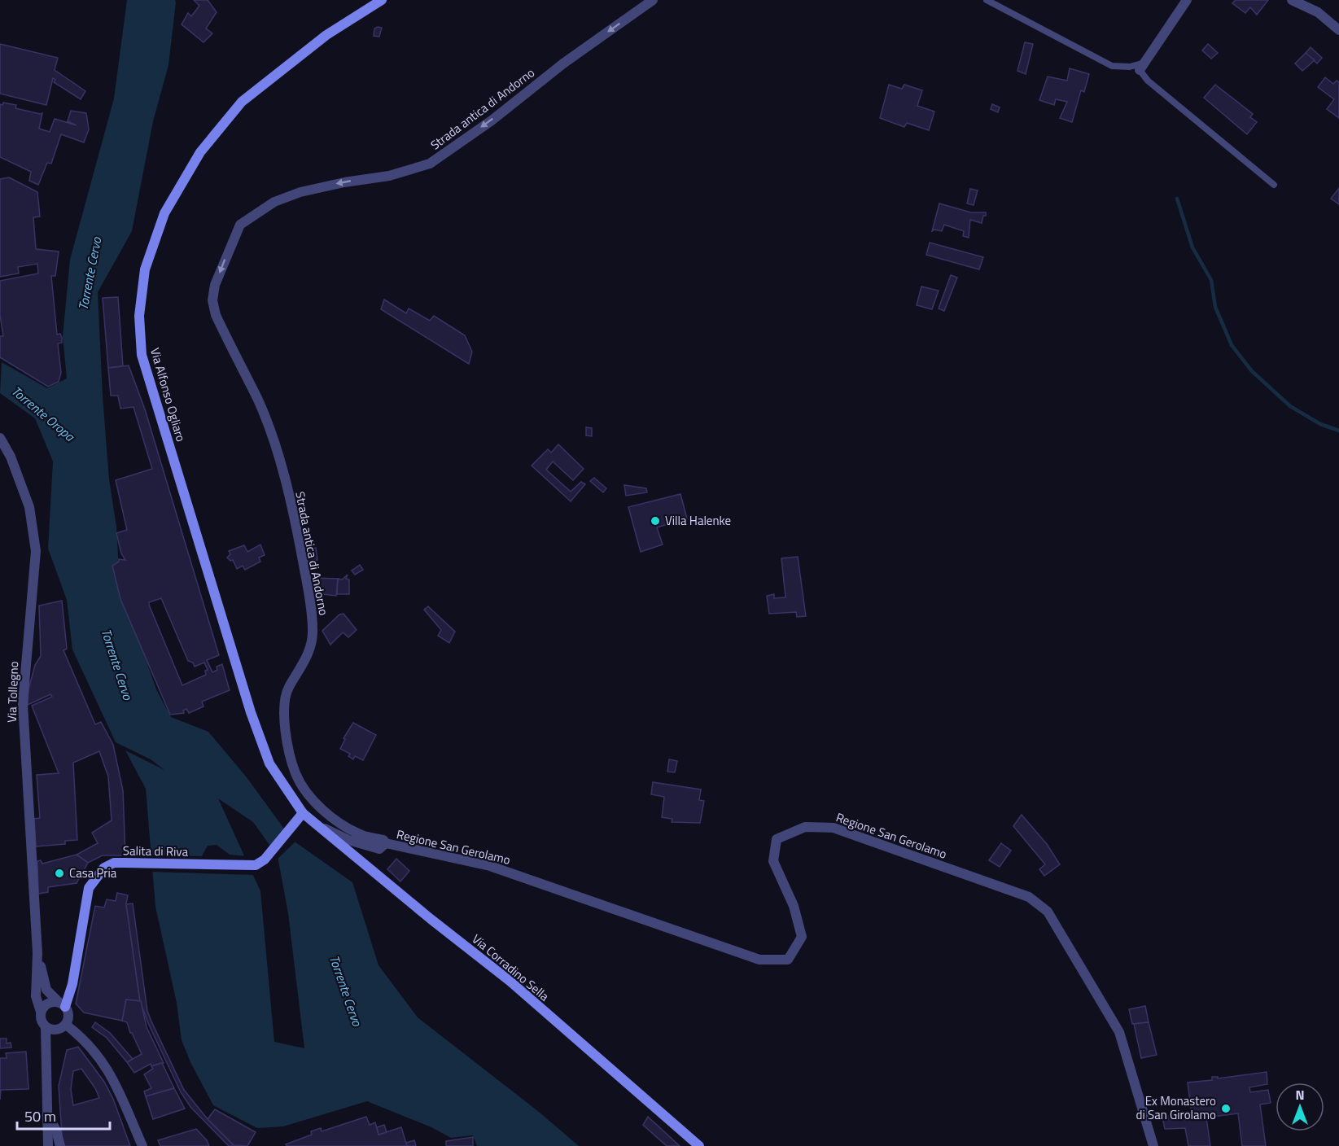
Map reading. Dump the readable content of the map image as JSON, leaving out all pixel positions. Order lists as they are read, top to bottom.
{
  "streets": {
    "main road": ["Via Alfonso Ogliaro", "Salita di Riva", "Via Corradino Sella"],
    "street": ["Strada antica di Andorno", "Via Tollegno", "Regione San Gerolamo"]
  },
  "crossings": [
    ["Strada antica di Andorno", "Regione San Gerolamo"],
    ["Via Alfonso Ogliaro", "Salita di Riva"],
    ["Via Alfonso Ogliaro", "Via Corradino Sella"],
    ["Via Tollegno", "Salita di Riva"],
    ["Salita di Riva", "Via Corradino Sella"]
  ],
  "water": ["Torrente Cervo", "Torrente Oropa"],
  "places": ["Villa Halenke", "Casa Pria", "Ex Monastero di San Girolamo"],
  "scale_bar": "50 m",
  "north": "top"
}
